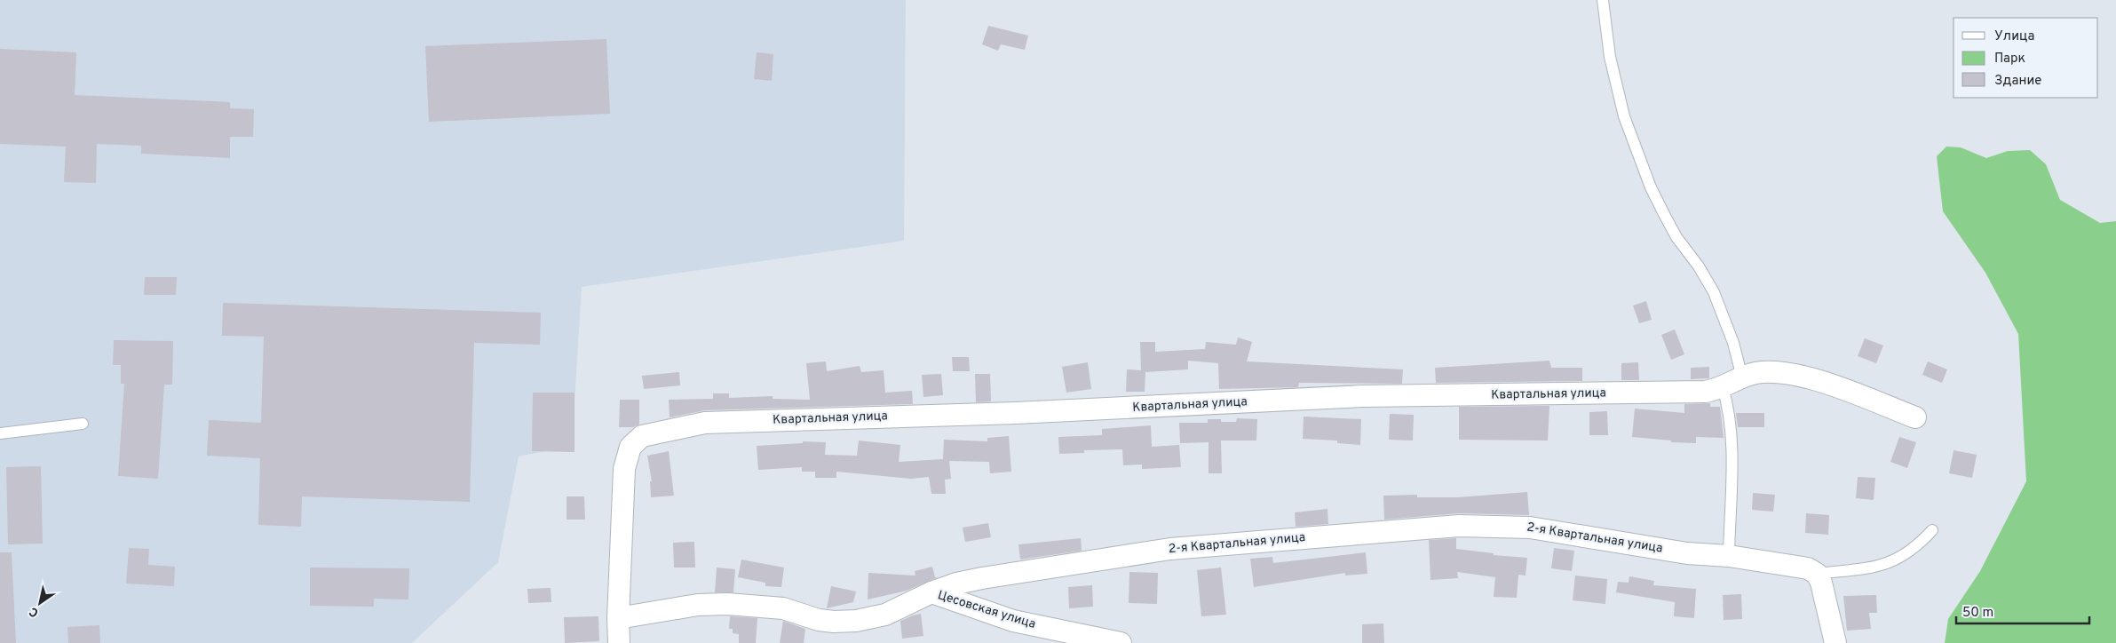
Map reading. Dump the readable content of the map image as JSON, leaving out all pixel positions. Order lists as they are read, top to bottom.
{
  "streets": {
    "street": ["Квартальная улица", "2-я Квартальная улица", "Цесовская улица"]
  },
  "crossings": [
    ["Квартальная улица", "2-я Квартальная улица"],
    ["2-я Квартальная улица", "Цесовская улица"]
  ],
  "legend": ["Улица", "Парк", "Здание"],
  "scale_bar": "50 m",
  "north": "bottom left"
}
